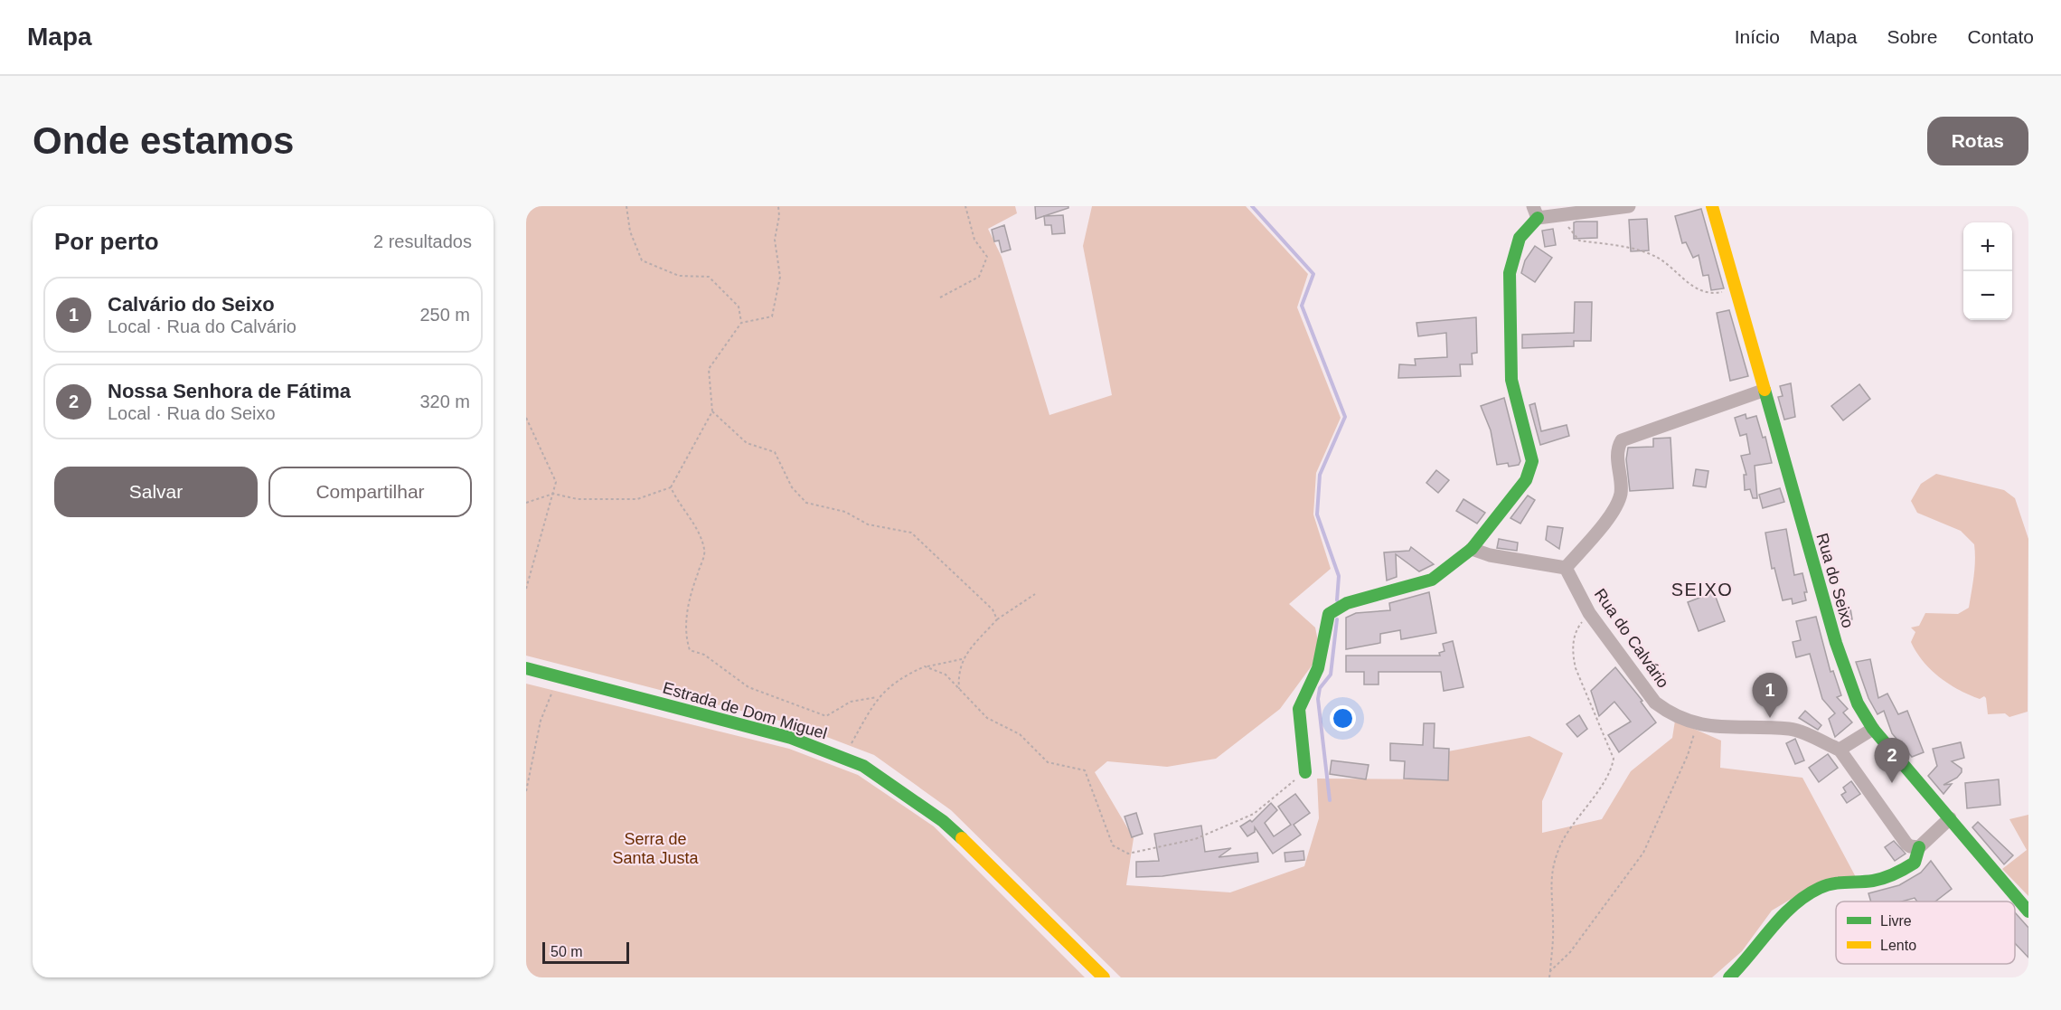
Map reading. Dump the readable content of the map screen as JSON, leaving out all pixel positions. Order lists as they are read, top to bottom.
{
  "streets": {
    "street": ["Rua do Seixo", "Rua do Calvário", "Estrada de Dom Miguel"]
  },
  "districts": ["SEIXO"],
  "parks": ["Serra de Santa Justa"],
  "legend": ["Livre", "Lento"],
  "scale_bar": "50 m",
  "page": {
    "header": "Mapa",
    "nav": [
      "Início",
      "Mapa",
      "Sobre",
      "Contato"
    ],
    "buttons": [
      "Rotas",
      ["Salvar", "Compartilhar"]
    ],
    "title": "Onde estamos",
    "heading": ["Por perto", "2 resultados"],
    "map_buttons": ["+", "−"],
    "list": [
      {
        "mark": "1",
        "name": "Calvário do Seixo",
        "note": "Local · Rua do Calvário",
        "value": "250 m"
      },
      {
        "mark": "2",
        "name": "Nossa Senhora de Fátima",
        "note": "Local · Rua do Seixo",
        "value": "320 m"
      }
    ],
    "pins": ["1", "2"],
    "scale": "50 m"
  }
}
